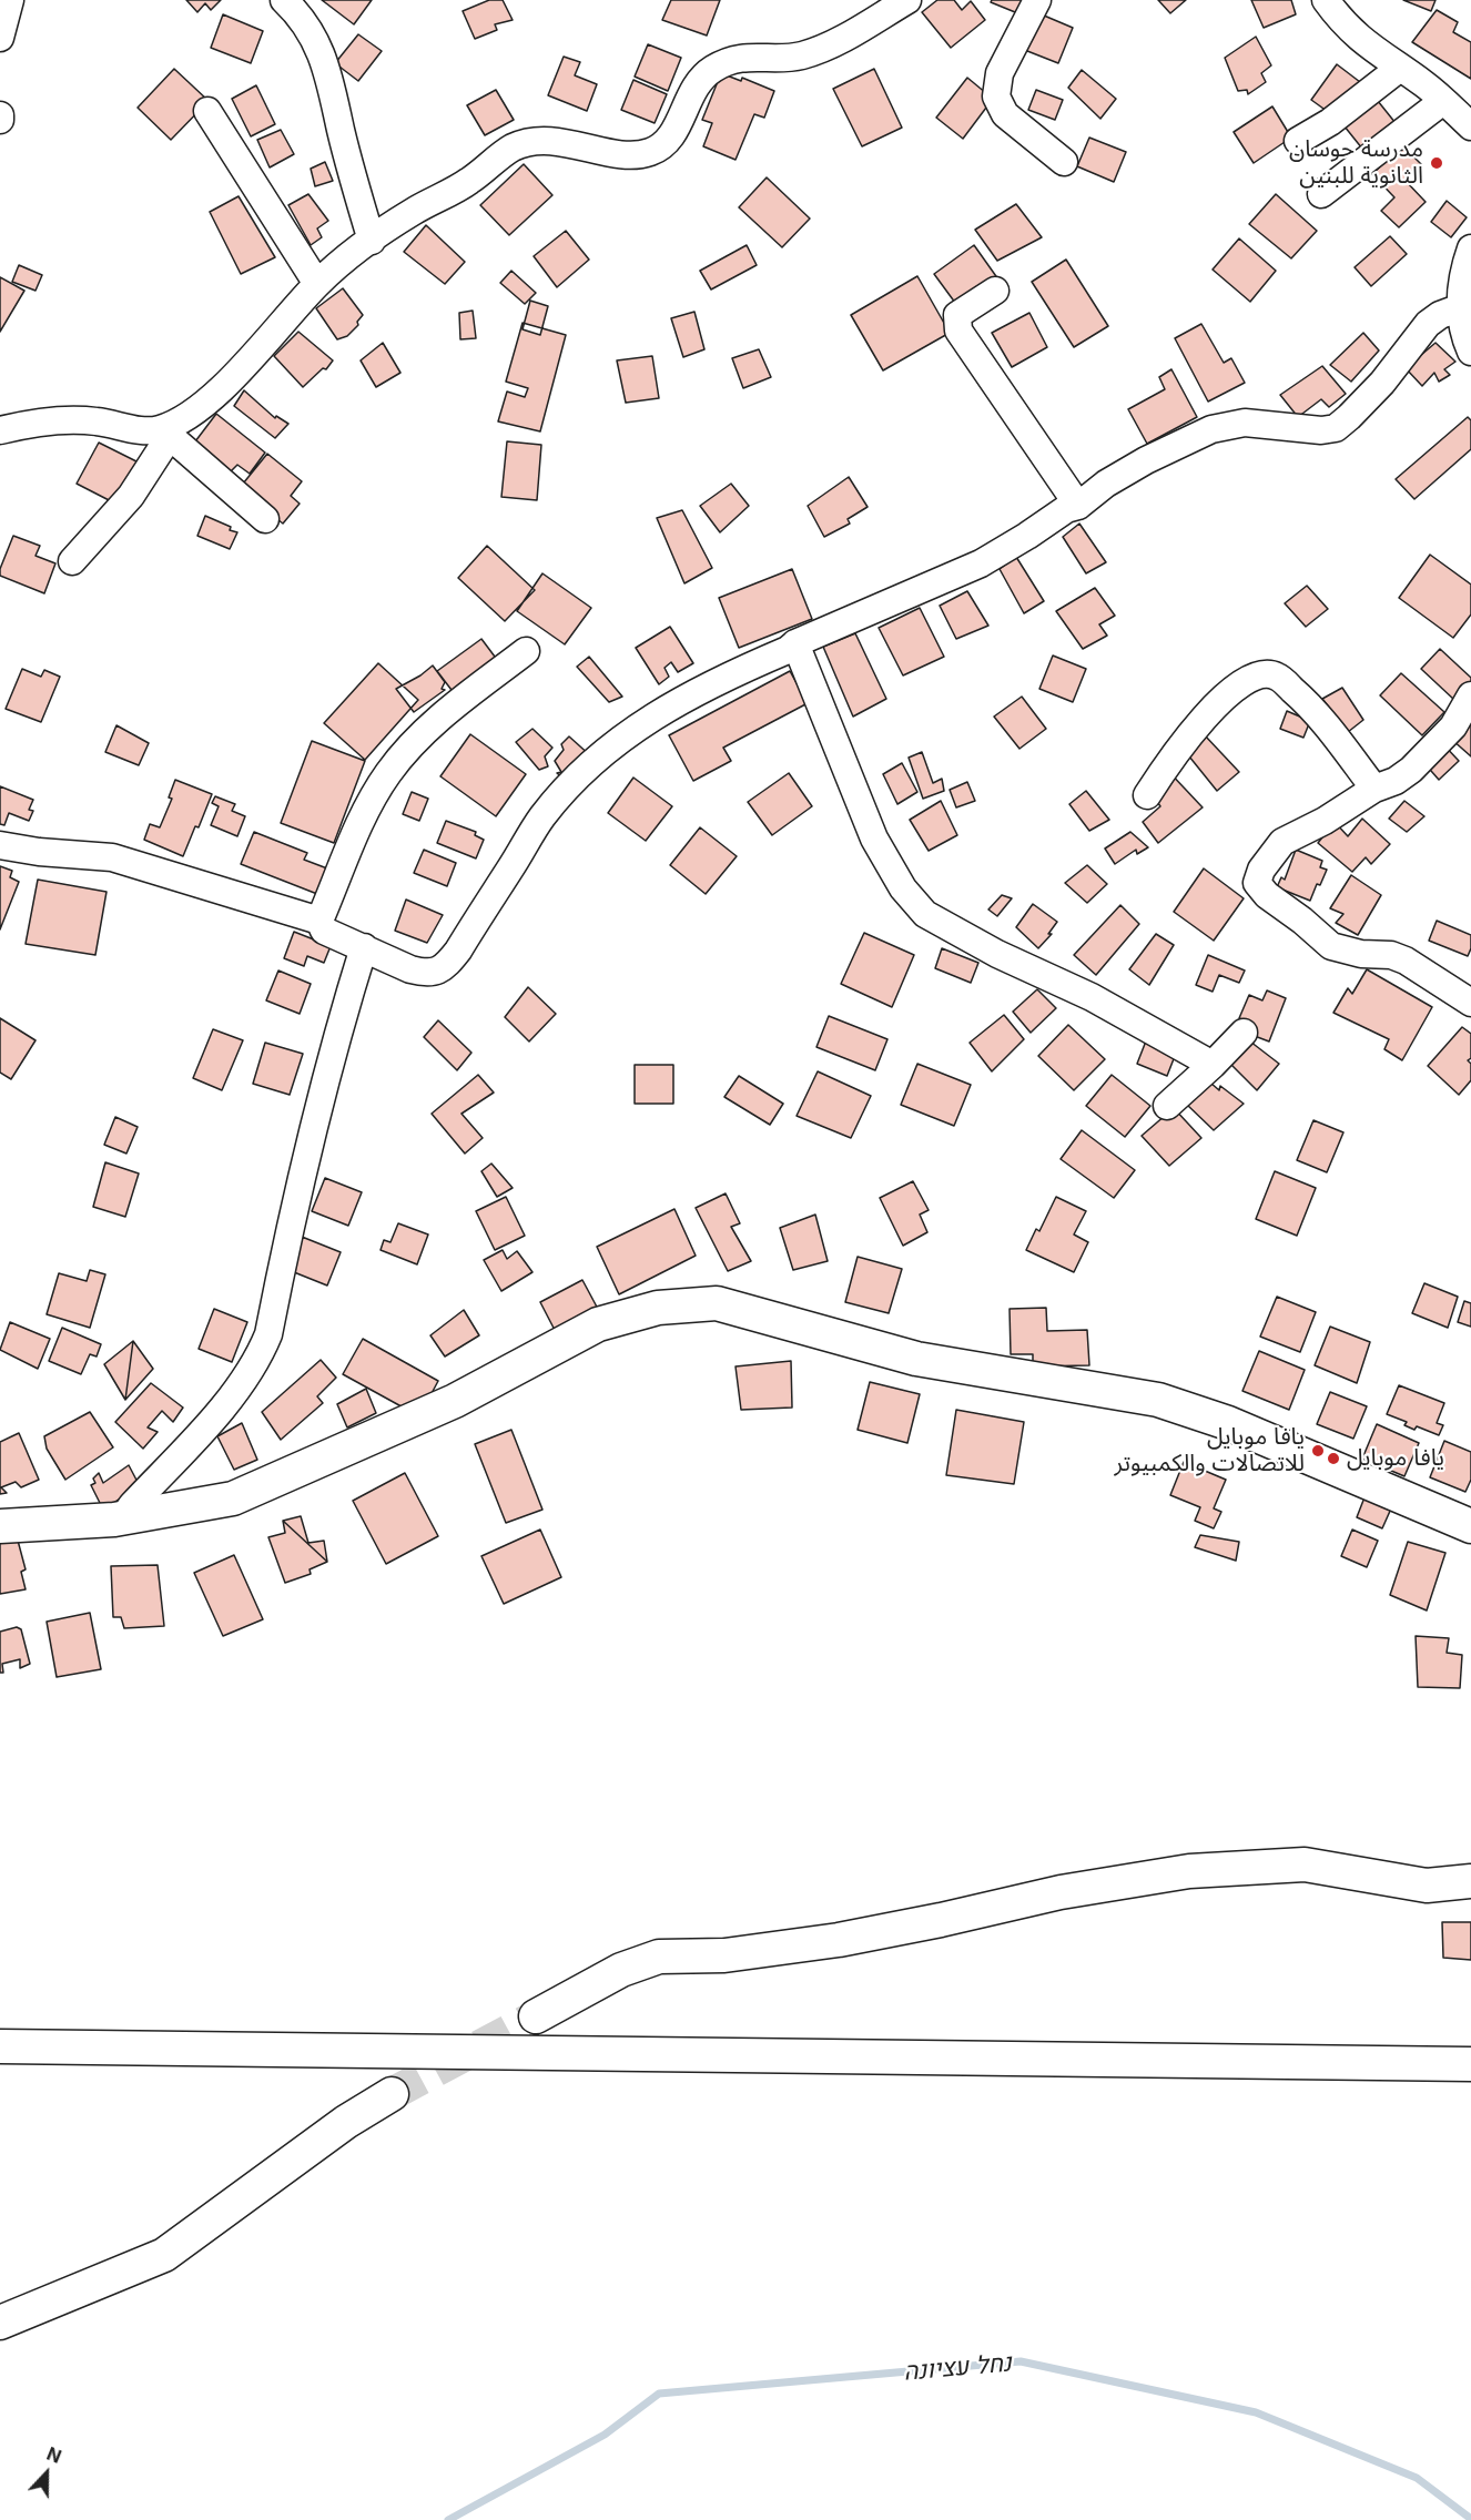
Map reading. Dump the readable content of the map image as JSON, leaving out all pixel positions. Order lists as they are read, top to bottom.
{
  "water": ["נחל עציונה"],
  "places": ["مدرسة حوسان الثانوية للبنين", "يافا موبايل للاتصالات والكمبيوتر", "يافا موبايل"],
  "north": "top"
}
